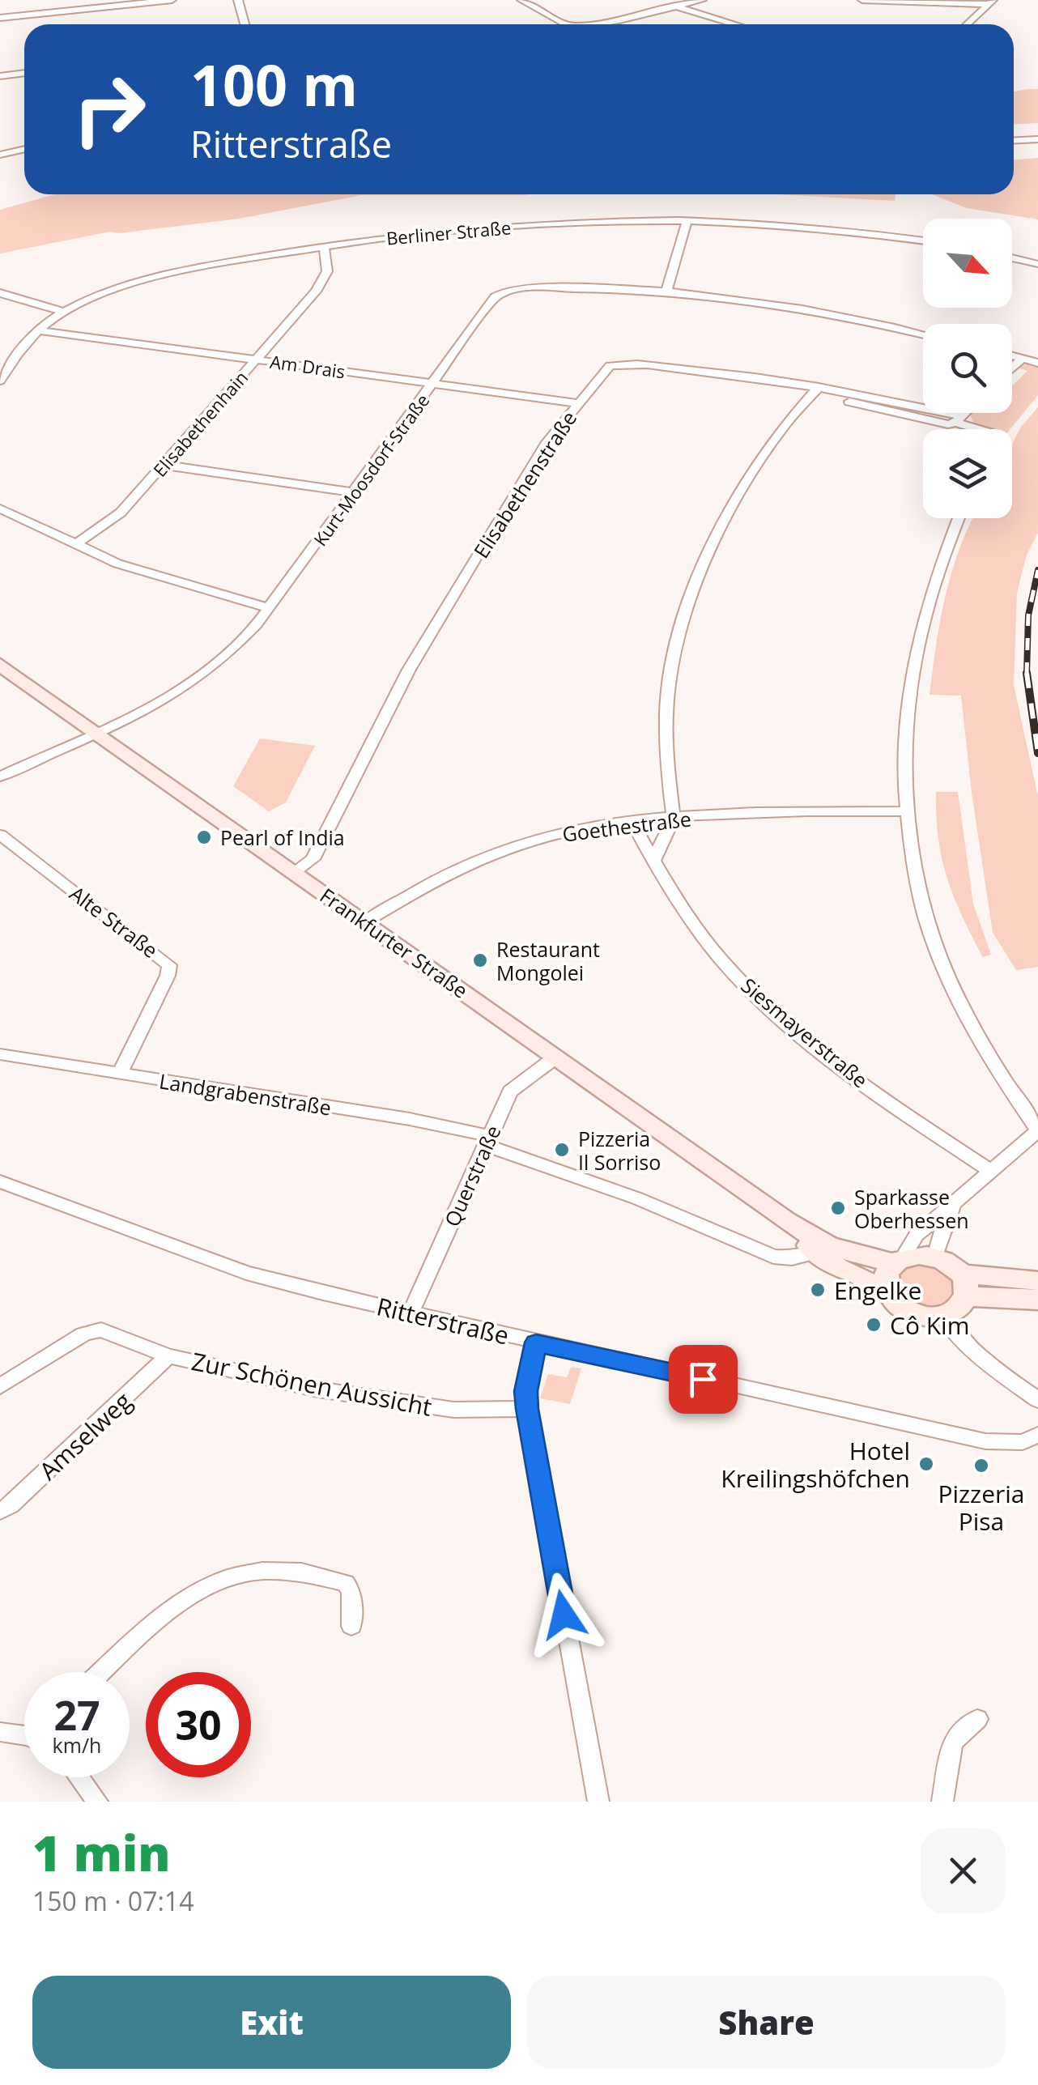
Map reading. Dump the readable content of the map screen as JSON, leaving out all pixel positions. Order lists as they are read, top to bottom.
{
  "streets": {
    "main road": ["Frankfurter Straße"],
    "street": [
      "Berliner Straße",
      "Am Drais",
      "Elisabethenhain",
      "Kurt-Moosdorf-Straße",
      "Elisabethenstraße",
      "Goethestraße",
      "Alte Straße",
      "Siesmayerstraße",
      "Landgrabenstraße",
      "Querstraße",
      "Ritterstraße",
      "Zur Schönen Aussicht",
      "Amselweg"
    ]
  },
  "crossings": [
    ["Berliner Straße", "Am Drais"],
    ["Berliner Straße", "Elisabethenhain"],
    ["Am Drais", "Elisabethenhain"],
    ["Am Drais", "Kurt-Moosdorf-Straße"],
    ["Am Drais", "Elisabethenstraße"],
    ["Kurt-Moosdorf-Straße", "Frankfurter Straße"],
    ["Elisabethenstraße", "Frankfurter Straße"],
    ["Goethestraße", "Frankfurter Straße"],
    ["Goethestraße", "Siesmayerstraße"],
    ["Alte Straße", "Landgrabenstraße"],
    ["Frankfurter Straße", "Landgrabenstraße"],
    ["Frankfurter Straße", "Querstraße"],
    ["Landgrabenstraße", "Querstraße"],
    ["Querstraße", "Ritterstraße"],
    ["Zur Schönen Aussicht", "Amselweg"]
  ],
  "places": [
    "Pearl of India",
    "Restaurant Mongolei",
    "Pizzeria Il Sorriso",
    "Sparkasse Oberhessen",
    "Engelke",
    "Cô Kim",
    "Hotel Kreilingshöfchen",
    "Pizzeria Pisa"
  ],
  "north": "bottom right",
  "page": {
    "turn": ["100 m", "Ritterstraße"],
    "speed": "27 km/h",
    "limit": "30",
    "heading": ["1 min", "150 m · 07:14"],
    "buttons": ["Exit", "Share"]
  }
}
